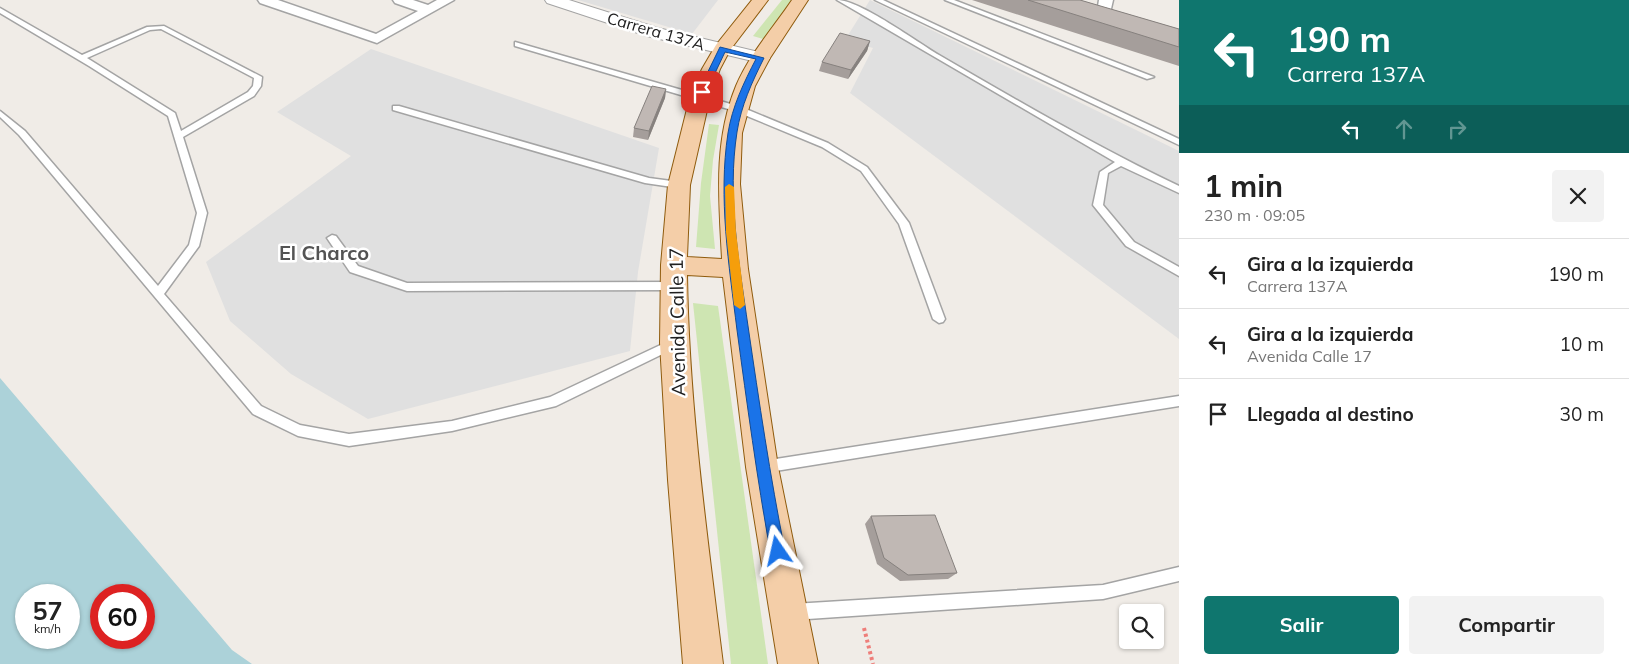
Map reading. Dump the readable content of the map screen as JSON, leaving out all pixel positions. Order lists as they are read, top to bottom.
{
  "streets": {
    "main road": ["Avenida Calle 17"],
    "street": ["Carrera 137A"]
  },
  "crossings": [
    ["Carrera 137A", "Avenida Calle 17"]
  ],
  "districts": ["El Charco"],
  "page": {
    "turn": ["190 m", "Carrera 137A"],
    "heading": ["1 min", "230 m · 09:05"],
    "list": [
      {
        "name": "Gira a la izquierda",
        "note": "Carrera 137A",
        "value": "190 m"
      },
      {
        "name": "Gira a la izquierda",
        "note": "Avenida Calle 17",
        "value": "10 m"
      },
      {
        "name": "Llegada al destino",
        "value": "30 m"
      }
    ],
    "speed": "57 km/h",
    "limit": "60",
    "buttons": ["Salir", "Compartir"]
  }
}
